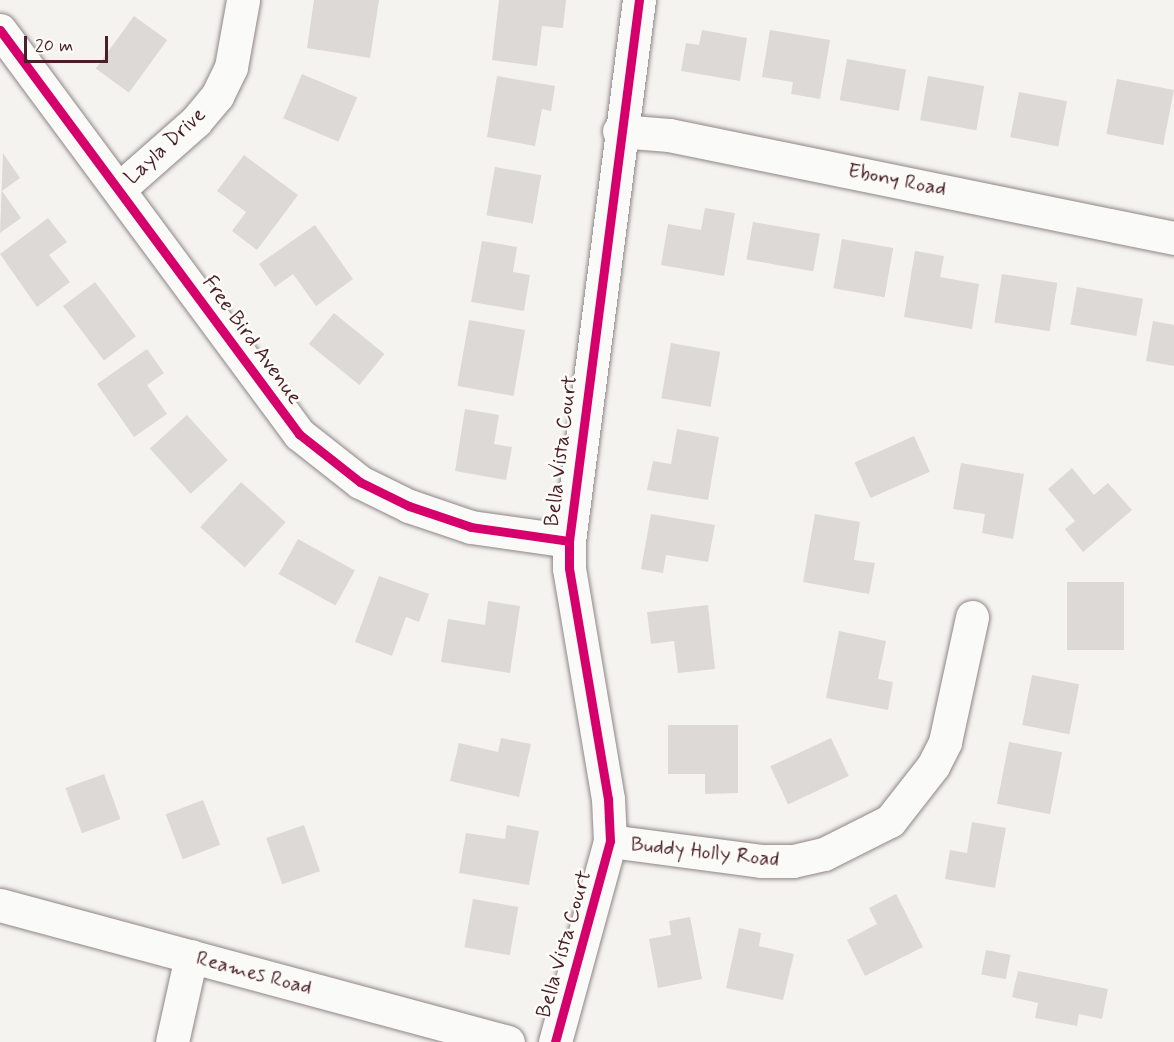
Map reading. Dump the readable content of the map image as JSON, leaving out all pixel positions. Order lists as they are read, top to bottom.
{
  "streets": {
    "street": [
      "Layla Drive",
      "Ebony Road",
      "Free Bird Avenue",
      "Bella Vista Court",
      "Buddy Holly Road",
      "Reames Road"
    ]
  },
  "crossings": [
    ["Layla Drive", "Free Bird Avenue"],
    ["Ebony Road", "Bella Vista Court"],
    ["Free Bird Avenue", "Bella Vista Court"],
    ["Bella Vista Court", "Buddy Holly Road"]
  ],
  "scale_bar": "20 m"
}
